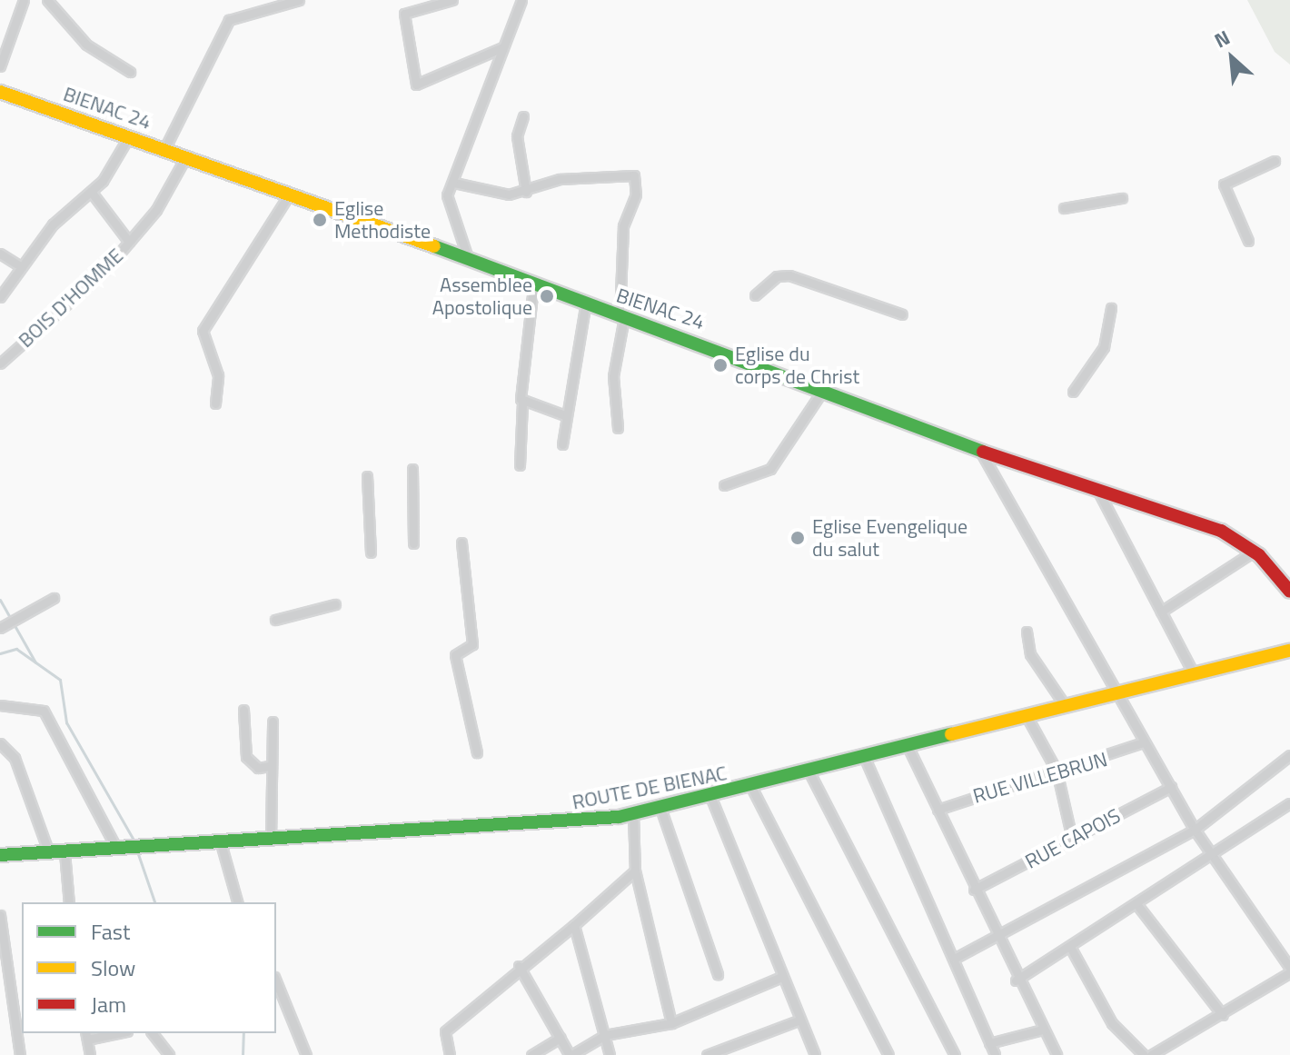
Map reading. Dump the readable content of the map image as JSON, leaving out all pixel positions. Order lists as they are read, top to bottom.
{
  "streets": {
    "street": [
      "BIENAC 24",
      "BOIS D'HOMME",
      "RUE VILLEBRUN",
      "ROUTE DE BIENAC",
      "RUE CAPOIS"
    ]
  },
  "crossings": [
    ["BIENAC 24", "BOIS D'HOMME"]
  ],
  "places": [
    "Eglise Methodiste",
    "Assemblee Apostolique",
    "Eglise du corps de Christ",
    "Eglise Evengelique du salut"
  ],
  "legend": ["Fast", "Slow", "Jam"],
  "north": "top left"
}
